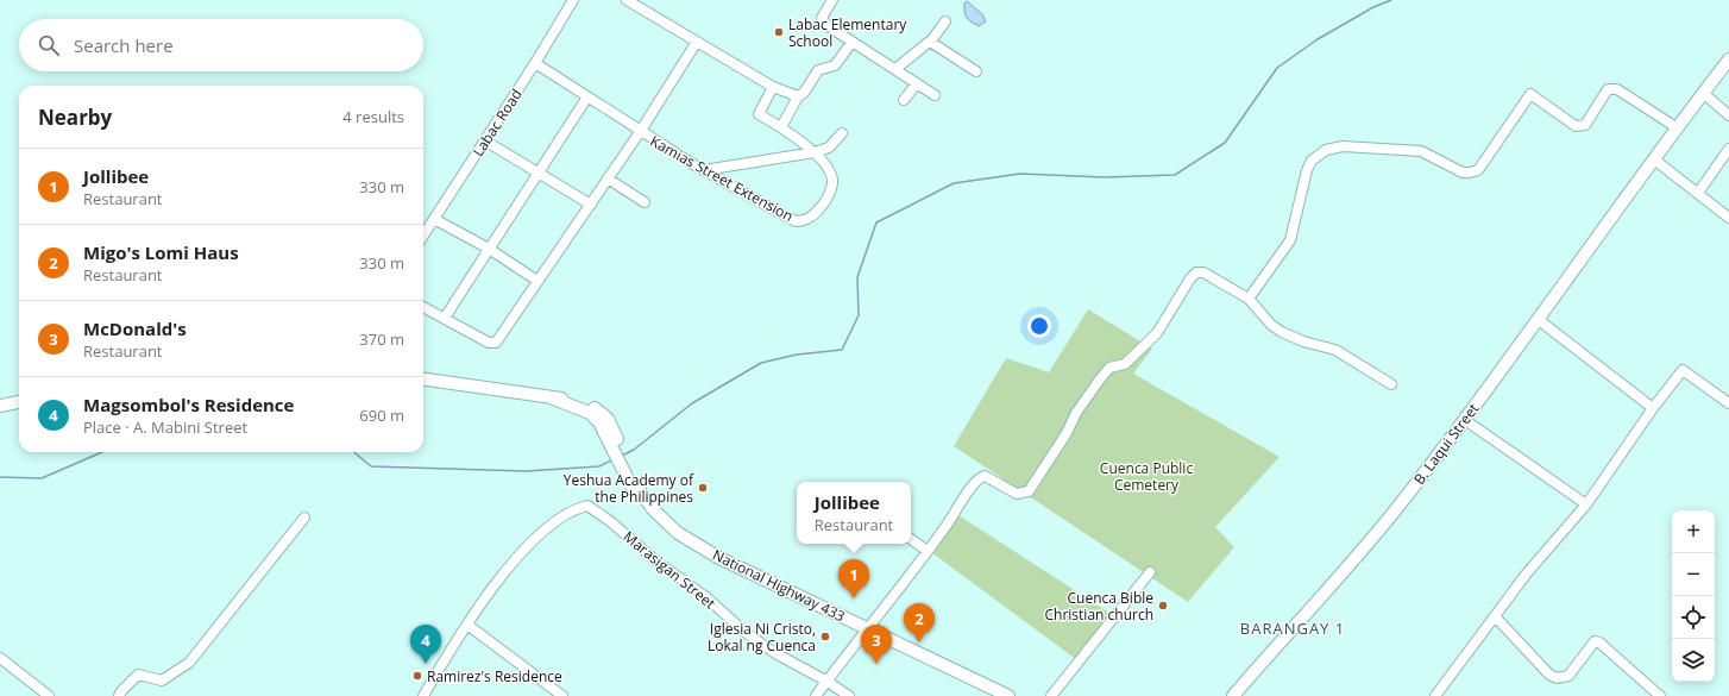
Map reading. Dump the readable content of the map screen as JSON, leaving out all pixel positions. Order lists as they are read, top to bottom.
{
  "streets": {
    "main road": ["B. Laqui Street", "National Highway 433"],
    "street": ["Labac Road", "Kamias Street Extension", "Marasigan Street"]
  },
  "crossings": [
    ["Labac Road", "Kamias Street Extension"]
  ],
  "districts": ["BARANGAY 1"],
  "parks": ["Cuenca Public Cemetery"],
  "places": [
    "Labac Elementary School",
    "Yeshua Academy of the Philippines",
    "Cuenca Bible Christian church",
    "Iglesia Ni Cristo, Lokal ng Cuenca",
    "Ramirez's Residence"
  ],
  "page": {
    "search": "Search here",
    "heading": ["Nearby", "4 results"],
    "list": [
      {
        "mark": "1",
        "name": "Jollibee",
        "note": "Restaurant",
        "value": "330 m"
      },
      {
        "mark": "2",
        "name": "Migo's Lomi Haus",
        "note": "Restaurant",
        "value": "330 m"
      },
      {
        "mark": "3",
        "name": "McDonald's",
        "note": "Restaurant",
        "value": "370 m"
      },
      {
        "mark": "4",
        "name": "Magsombol's Residence",
        "note": "Place · A. Mabini Street",
        "value": "690 m"
      }
    ],
    "popup": ["Jollibee", "Restaurant"],
    "map_buttons": ["+", "−"],
    "pins": [
      "1",
      "2",
      "3",
      "4"
    ]
  }
}
